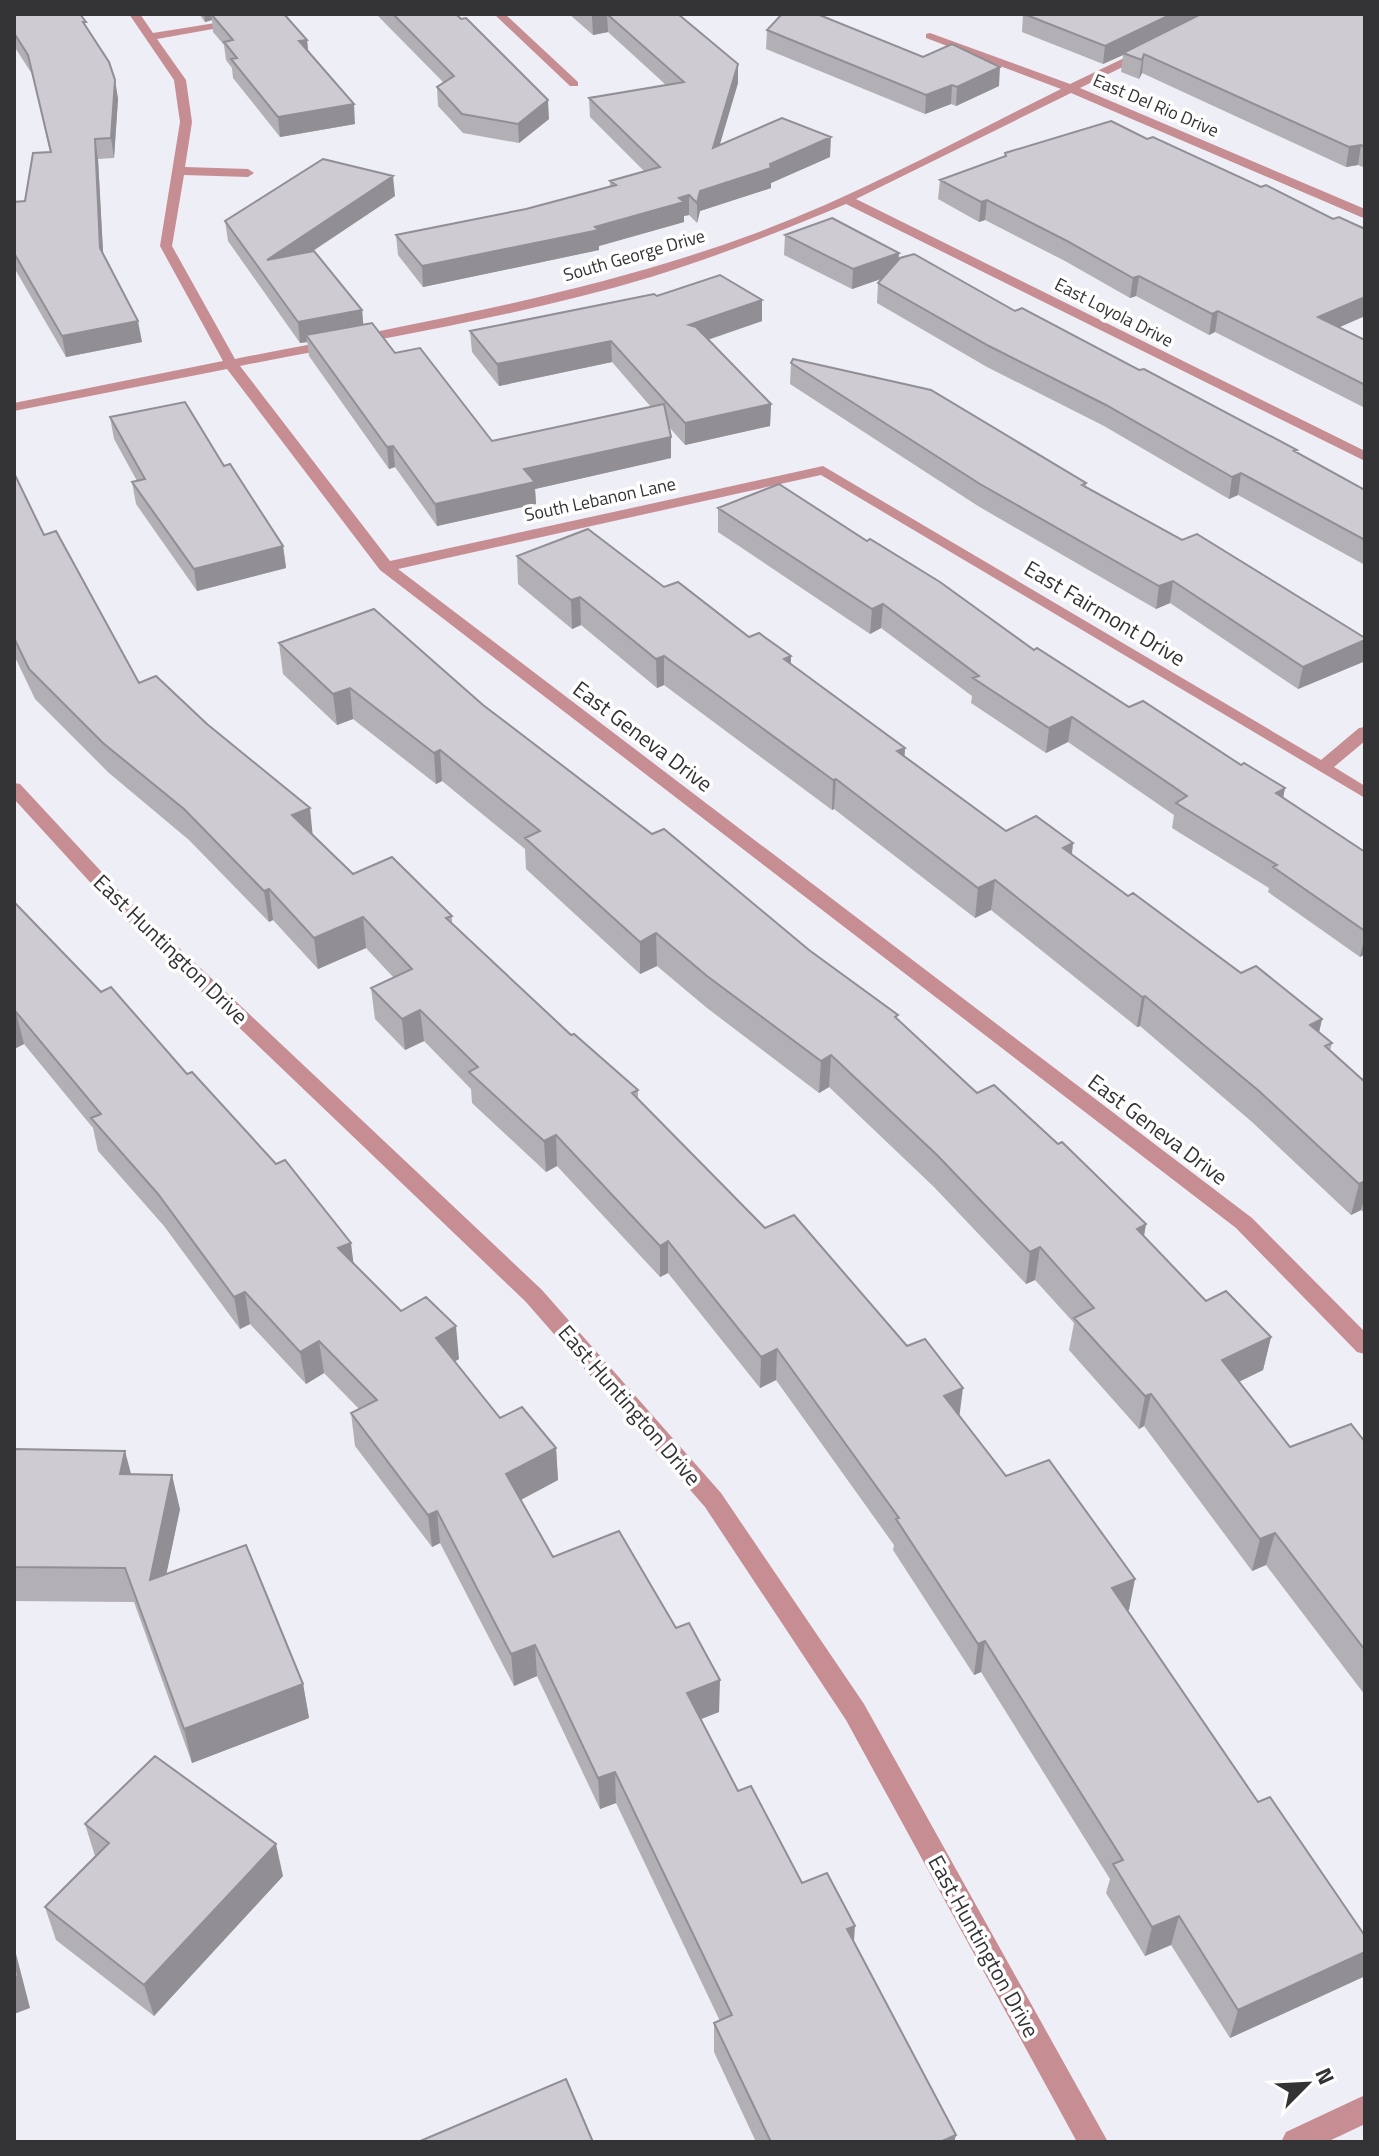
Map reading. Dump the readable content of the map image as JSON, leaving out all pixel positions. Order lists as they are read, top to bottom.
{
  "streets": {
    "street": [
      "East Del Rio Drive",
      "South George Drive",
      "East Loyola Drive",
      "South Lebanon Lane",
      "East Fairmont Drive",
      "East Geneva Drive",
      "East Huntington Drive"
    ]
  },
  "crossings": [
    ["East Del Rio Drive", "South George Drive"],
    ["South George Drive", "East Loyola Drive"],
    ["South George Drive", "East Geneva Drive"],
    ["South Lebanon Lane", "East Fairmont Drive"],
    ["South Lebanon Lane", "East Geneva Drive"]
  ],
  "north": "top right"
}
